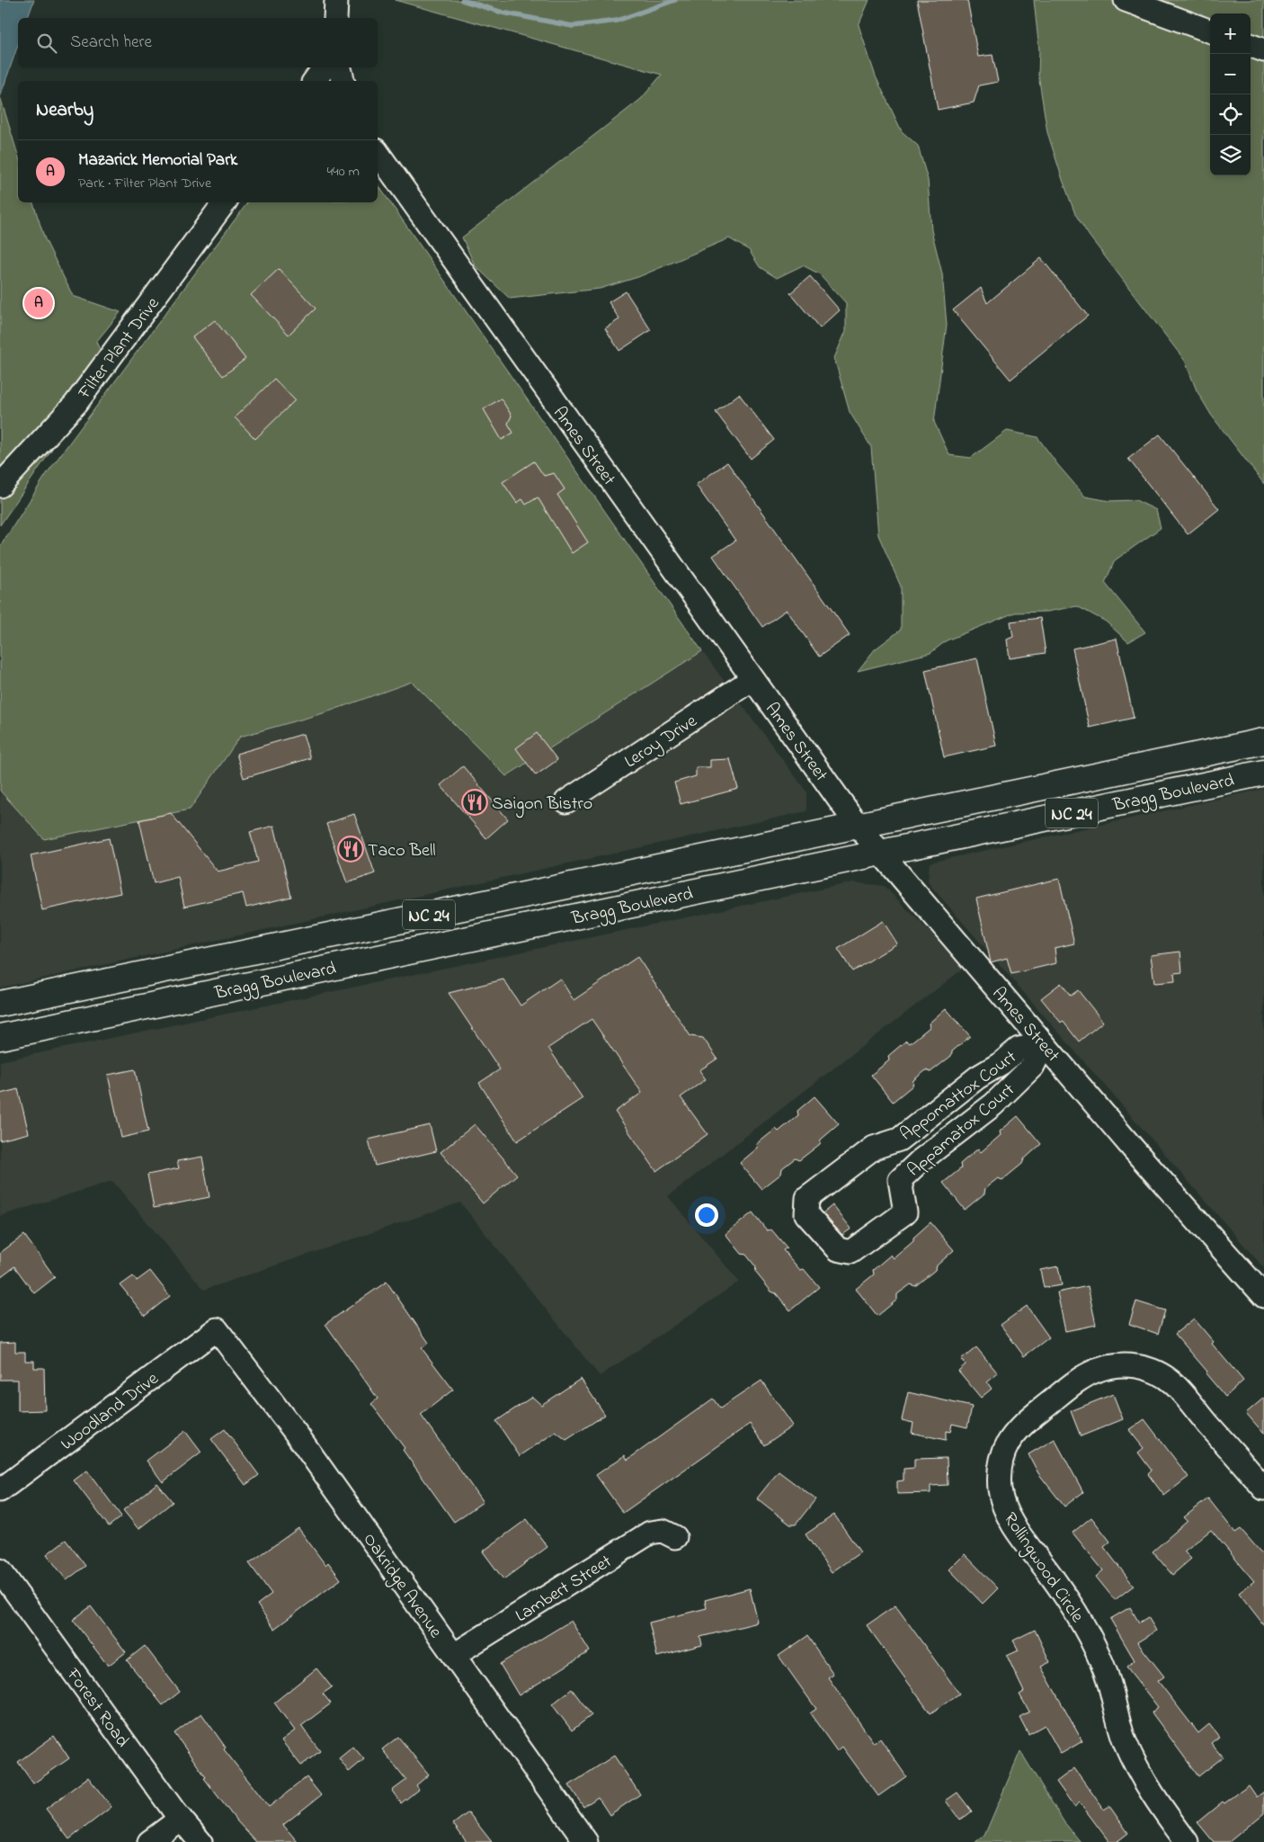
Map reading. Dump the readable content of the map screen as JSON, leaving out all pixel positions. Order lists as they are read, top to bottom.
{
  "streets": {
    "main road": ["Bragg Boulevard", "NC 24"],
    "street": [
      "Filter Plant Drive",
      "Ames Street",
      "Leroy Drive",
      "Appomattox Court",
      "Appamatox Court",
      "Woodland Drive",
      "Rollingwood Circle",
      "Oakridge Avenue",
      "Lambert Street",
      "Forest Road"
    ]
  },
  "crossings": [
    ["Ames Street", "Leroy Drive"],
    ["Ames Street", "Bragg Boulevard"],
    ["Ames Street", "Appomattox Court"],
    ["Ames Street", "Appamatox Court"],
    ["Appomattox Court", "Appamatox Court"],
    ["Woodland Drive", "Oakridge Avenue"],
    ["Oakridge Avenue", "Lambert Street"]
  ],
  "places": {
    "restaurant": ["Saigon Bistro", "Taco Bell"]
  },
  "page": {
    "map_buttons": ["+", "−"],
    "search": "Search here",
    "heading": "Nearby",
    "list": [
      {
        "mark": "A",
        "name": "Mazarick Memorial Park",
        "note": "Park · Filter Plant Drive",
        "value": "440 m"
      }
    ],
    "pins": "A"
  }
}
